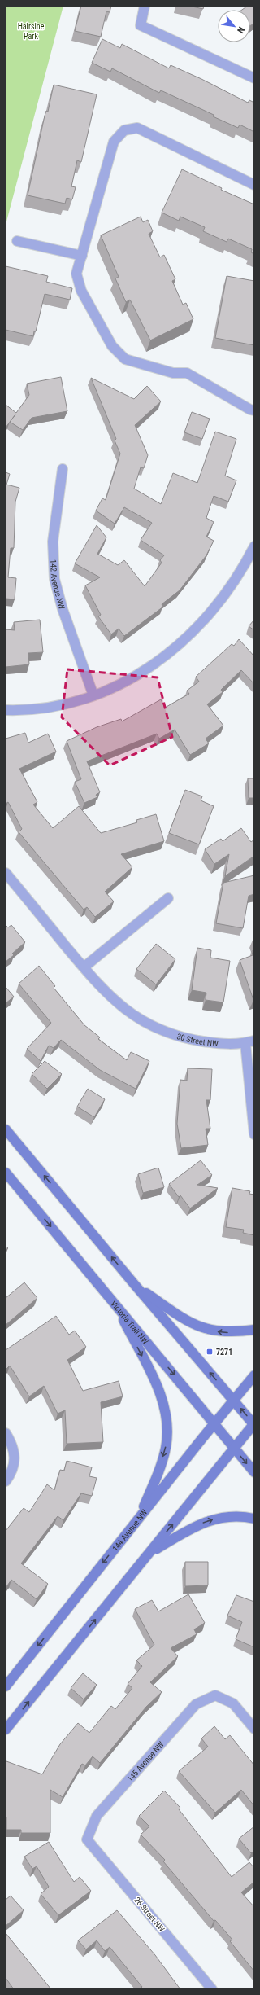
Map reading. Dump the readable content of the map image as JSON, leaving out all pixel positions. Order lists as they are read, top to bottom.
{
  "streets": {
    "main road": ["Victoria Trail NW", "144 Avenue NW"],
    "street": [
      "142 Avenue NW",
      "30 Street NW",
      "145 Avenue NW",
      "26 Street NW"
    ]
  },
  "crossings": [
    ["Victoria Trail NW", "144 Avenue NW"],
    ["145 Avenue NW", "26 Street NW"]
  ],
  "parks": ["Hairsine Park"],
  "places": {
    "transit": ["7271"]
  },
  "north": "bottom right"
}
